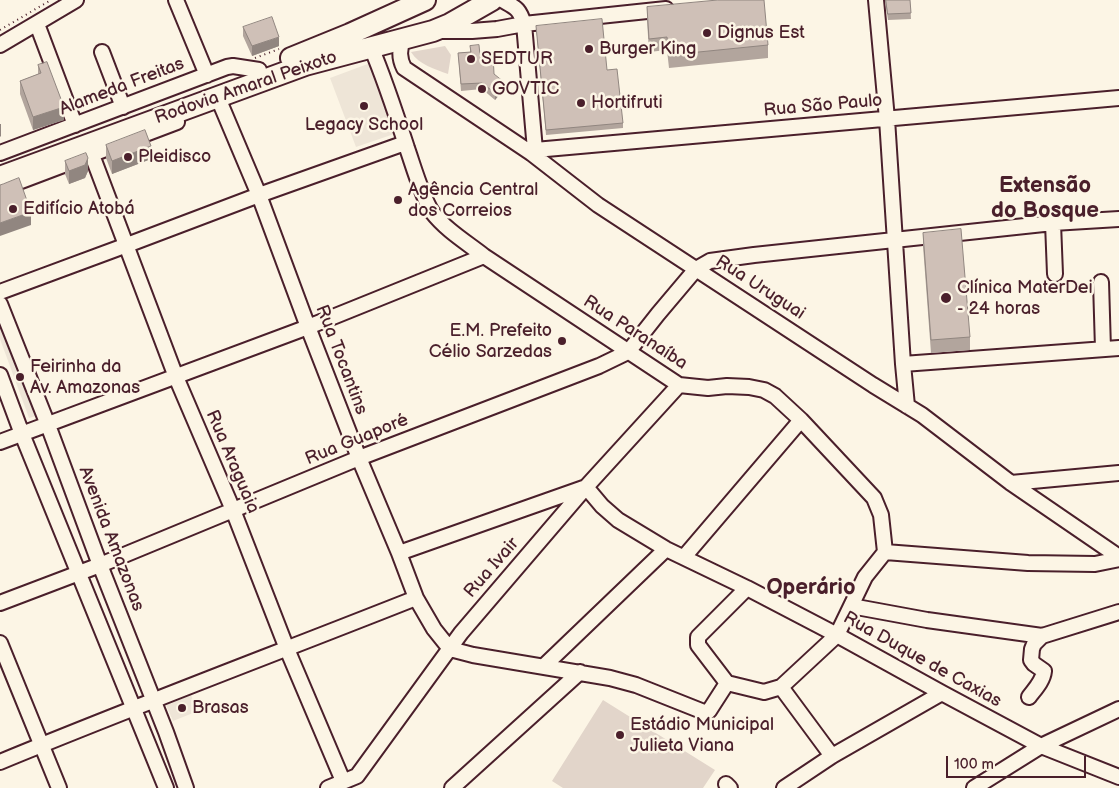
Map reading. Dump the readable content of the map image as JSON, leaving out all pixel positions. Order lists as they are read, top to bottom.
{
  "streets": {
    "highway": ["Rodovia Amaral Peixoto"],
    "street": [
      "Alameda Freitas",
      "Rua São Paulo",
      "Rua Uruguai",
      "Rua Paranaíba",
      "Rua Tocantins",
      "Rua Guaporé",
      "Rua Araguaia",
      "Avenida Amazonas",
      "Rua Ivair",
      "Rua Duque de Caxias"
    ]
  },
  "crossings": [
    ["Alameda Freitas", "Rodovia Amaral Peixoto"],
    ["Rodovia Amaral Peixoto", "Rua Paranaíba"],
    ["Rua São Paulo", "Rua Uruguai"],
    ["Rua Uruguai", "Rua Guaporé"],
    ["Rua Paranaíba", "Rua Guaporé"],
    ["Rua Paranaíba", "Rua Ivair"],
    ["Rua Tocantins", "Rua Guaporé"],
    ["Rua Tocantins", "Rua Ivair"],
    ["Rua Guaporé", "Rua Araguaia"],
    ["Rua Guaporé", "Avenida Amazonas"],
    ["Rua Araguaia", "Rua Ivair"],
    ["Rua Ivair", "Rua Duque de Caxias"]
  ],
  "districts": ["Extensão do Bosque", "Operário"],
  "places": [
    "Dignus Est",
    "Burger King",
    "SEDTUR",
    "GOVTIC",
    "Hortifruti",
    "Legacy School",
    "Pleidisco",
    "Agência Central dos Correios",
    "Edifício Atobá",
    "Clínica MaterDei - 24 horas",
    "E.M. Prefeito Célio Sarzedas",
    "Feirinha da Av. Amazonas",
    "Brasas",
    "Estádio Municipal Julieta Viana"
  ],
  "scale_bar": "100 m"
}
